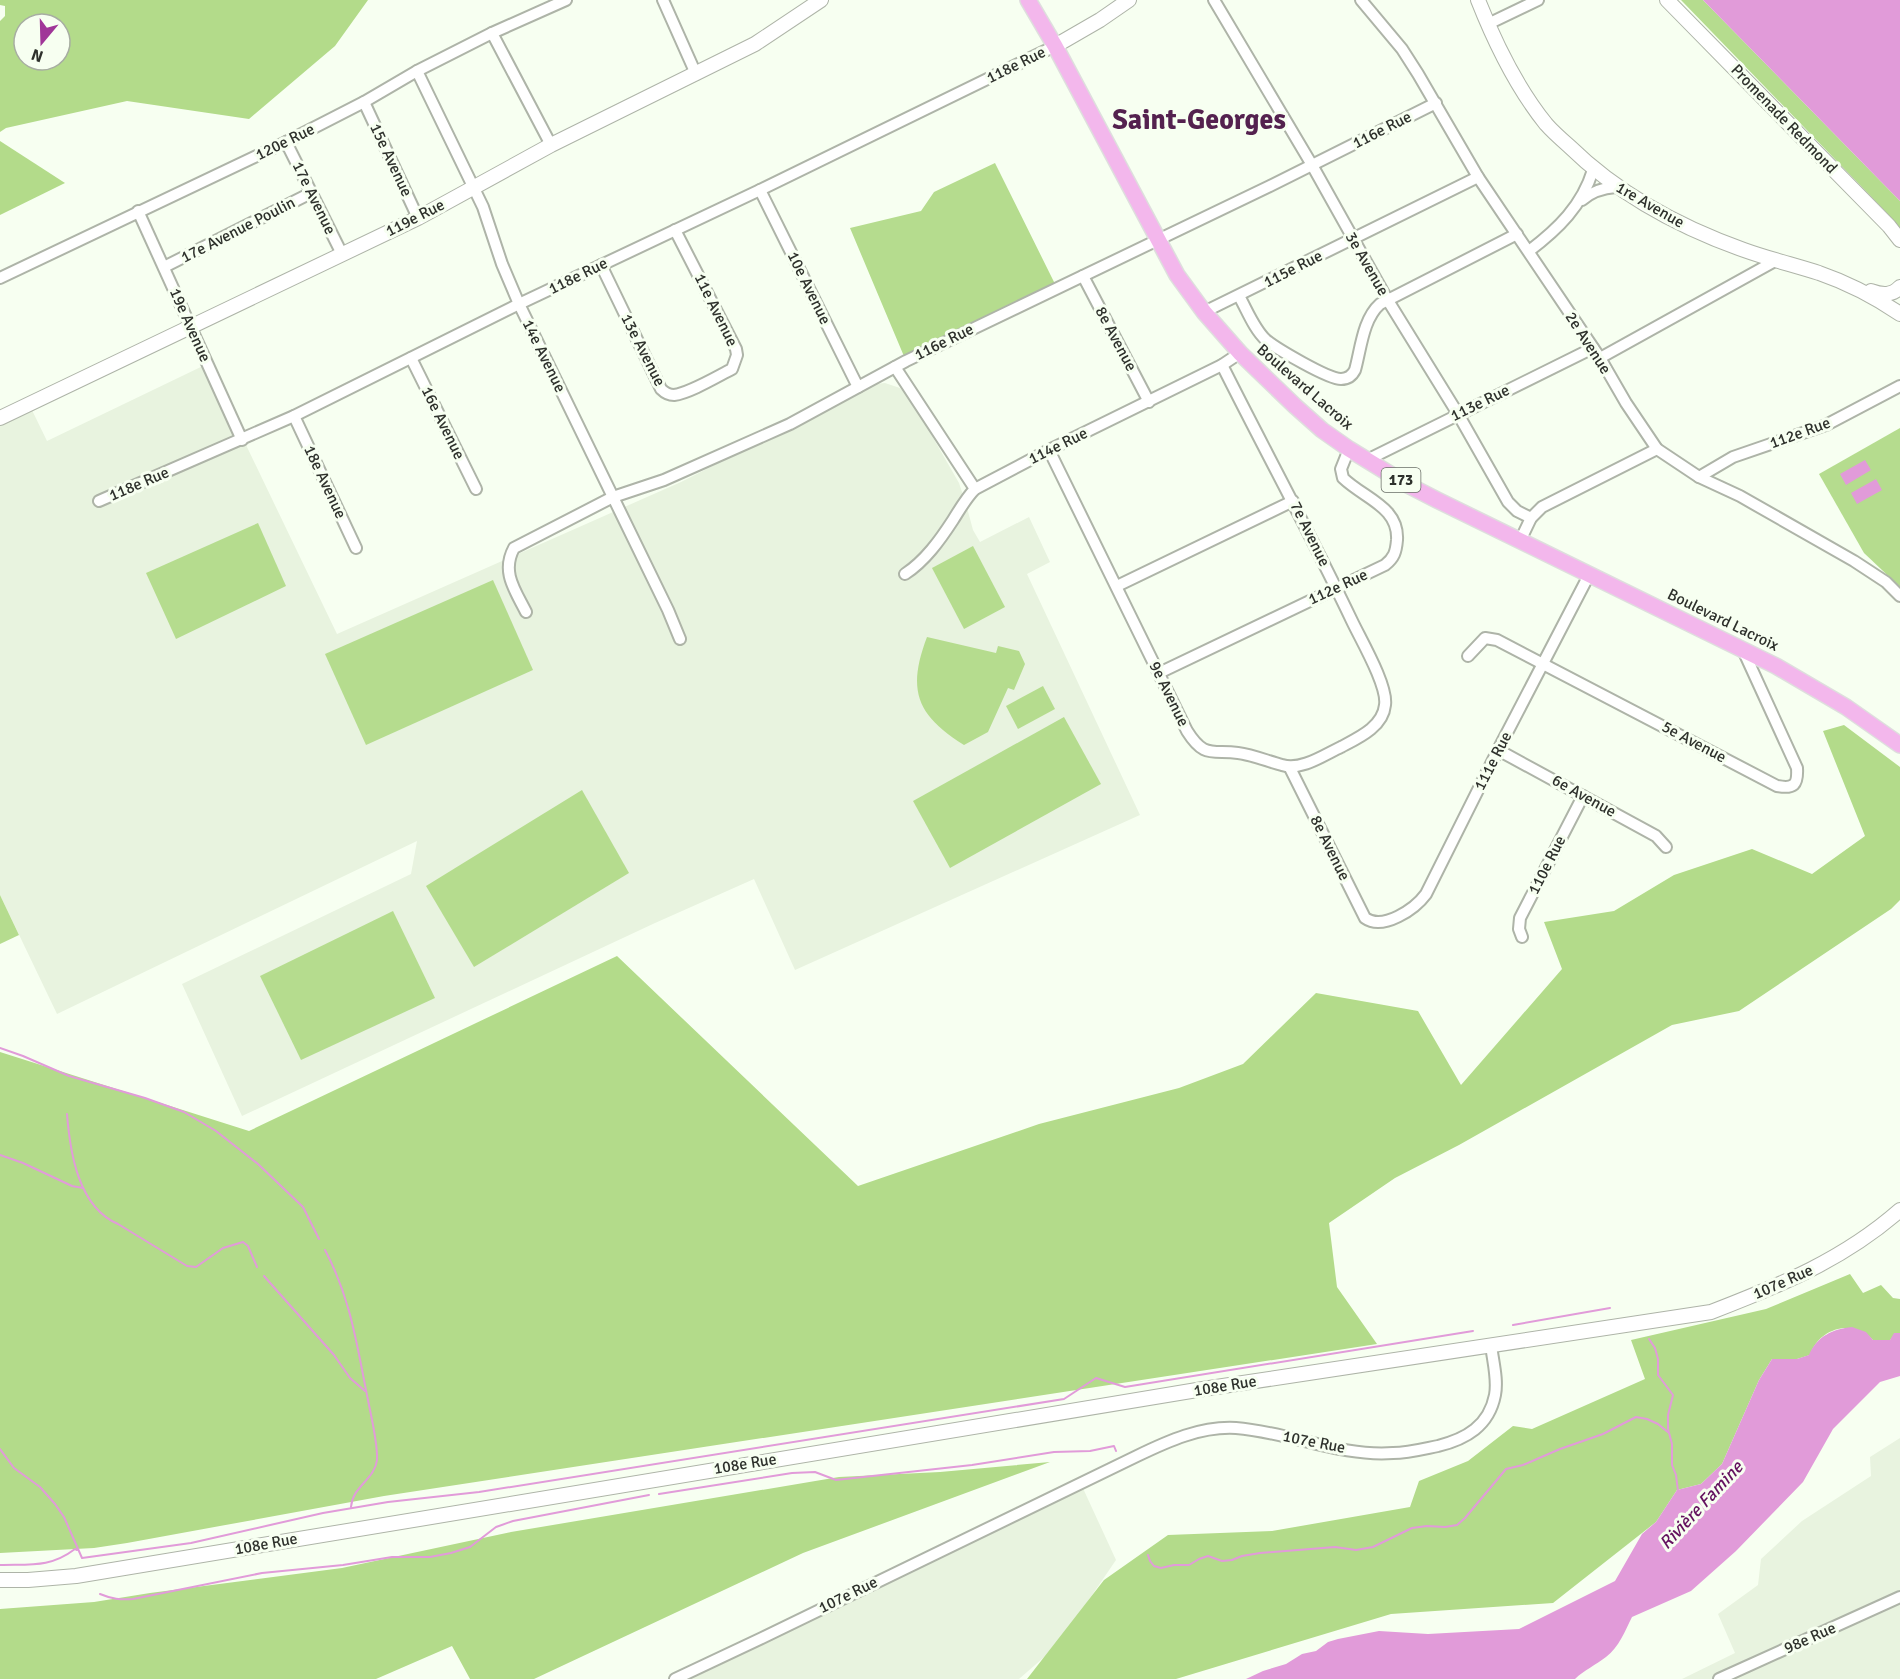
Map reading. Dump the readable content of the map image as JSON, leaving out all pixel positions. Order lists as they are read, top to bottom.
{
  "streets": {
    "main road": [
      "Promenade Redmond",
      "1re Avenue",
      "119e Rue",
      "Boulevard Lacroix",
      "173",
      "107e Rue",
      "108e Rue"
    ],
    "street": [
      "118e Rue",
      "116e Rue",
      "120e Rue",
      "15e Avenue",
      "17e Avenue",
      "17e Avenue Poulin",
      "3e Avenue",
      "115e Rue",
      "10e Avenue",
      "11e Avenue",
      "19e Avenue",
      "8e Avenue",
      "2e Avenue",
      "13e Avenue",
      "14e Avenue",
      "113e Rue",
      "16e Avenue",
      "112e Rue",
      "114e Rue",
      "18e Avenue",
      "7e Avenue",
      "9e Avenue",
      "5e Avenue",
      "111e Rue",
      "6e Avenue",
      "110e Rue",
      "98e Rue"
    ]
  },
  "crossings": [
    ["118e Rue", "10e Avenue"],
    ["118e Rue", "11e Avenue"],
    ["118e Rue", "19e Avenue"],
    ["118e Rue", "13e Avenue"],
    ["118e Rue", "14e Avenue"],
    ["118e Rue", "Boulevard Lacroix"],
    ["118e Rue", "16e Avenue"],
    ["118e Rue", "18e Avenue"],
    ["116e Rue", "3e Avenue"],
    ["116e Rue", "10e Avenue"],
    ["116e Rue", "8e Avenue"],
    ["116e Rue", "2e Avenue"],
    ["116e Rue", "14e Avenue"],
    ["116e Rue", "Boulevard Lacroix"],
    ["120e Rue", "15e Avenue"],
    ["120e Rue", "17e Avenue"],
    ["120e Rue", "19e Avenue"],
    ["120e Rue", "14e Avenue"],
    ["15e Avenue", "119e Rue"],
    ["17e Avenue", "119e Rue"],
    ["17e Avenue", "17e Avenue Poulin"],
    ["119e Rue", "19e Avenue"],
    ["119e Rue", "14e Avenue"],
    ["17e Avenue Poulin", "19e Avenue"],
    ["3e Avenue", "115e Rue"],
    ["3e Avenue", "113e Rue"],
    ["115e Rue", "2e Avenue"],
    ["115e Rue", "Boulevard Lacroix"],
    ["11e Avenue", "13e Avenue"],
    ["8e Avenue", "114e Rue"],
    ["8e Avenue", "7e Avenue"],
    ["8e Avenue", "9e Avenue"],
    ["8e Avenue", "111e Rue"],
    ["2e Avenue", "113e Rue"],
    ["2e Avenue", "112e Rue"],
    ["Boulevard Lacroix", "113e Rue"],
    ["Boulevard Lacroix", "112e Rue"],
    ["Boulevard Lacroix", "114e Rue"],
    ["Boulevard Lacroix", "5e Avenue"],
    ["Boulevard Lacroix", "111e Rue"],
    ["112e Rue", "7e Avenue"],
    ["112e Rue", "9e Avenue"],
    ["114e Rue", "7e Avenue"],
    ["114e Rue", "9e Avenue"],
    ["7e Avenue", "9e Avenue"],
    ["5e Avenue", "111e Rue"],
    ["111e Rue", "6e Avenue"],
    ["6e Avenue", "110e Rue"],
    ["107e Rue", "108e Rue"]
  ],
  "districts": ["Saint-Georges"],
  "water": ["Rivière Famine"],
  "north": "bottom"
}
